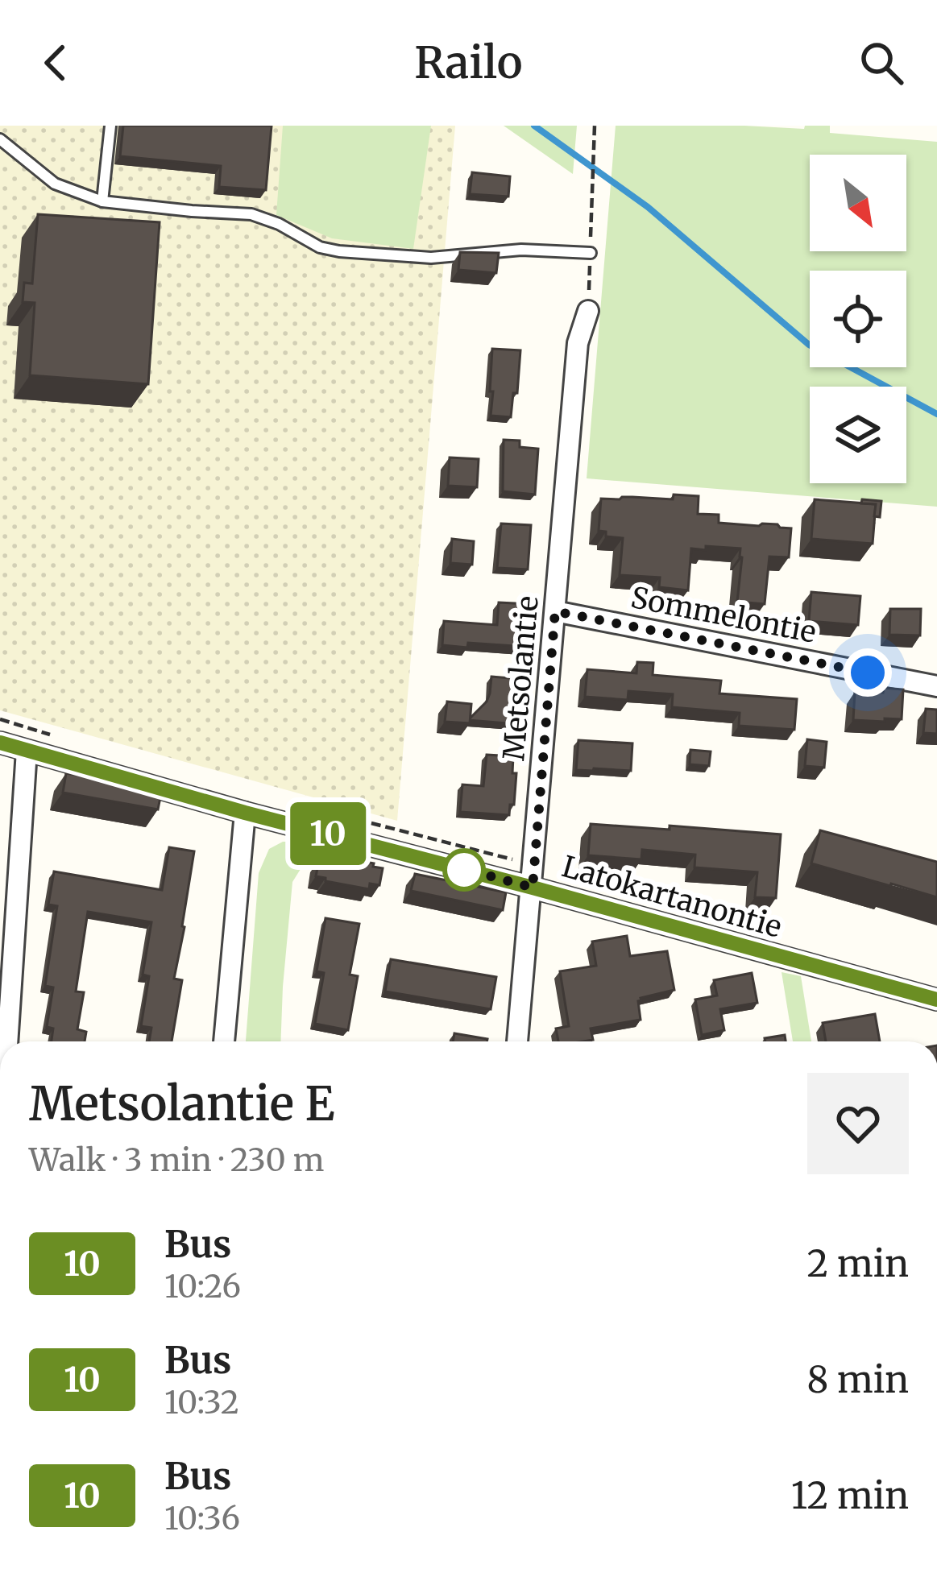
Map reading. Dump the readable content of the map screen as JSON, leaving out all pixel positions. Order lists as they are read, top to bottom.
{
  "streets": {
    "street": ["Sommelontie", "Metsolantie", "Latokartanontie"]
  },
  "crossings": [
    ["Sommelontie", "Metsolantie"],
    ["Metsolantie", "Latokartanontie"]
  ],
  "lines": ["bus line 10"],
  "north": "bottom right",
  "page": {
    "header": "Railo",
    "on_map": "10",
    "heading": ["Metsolantie E", "Walk · 3 min · 230 m"],
    "list": [
      {
        "mark": "10",
        "name": "Bus",
        "note": "10:26",
        "value": "2 min"
      },
      {
        "mark": "10",
        "name": "Bus",
        "note": "10:32",
        "value": "8 min"
      },
      {
        "mark": "10",
        "name": "Bus",
        "note": "10:36",
        "value": "12 min"
      }
    ]
  }
}
